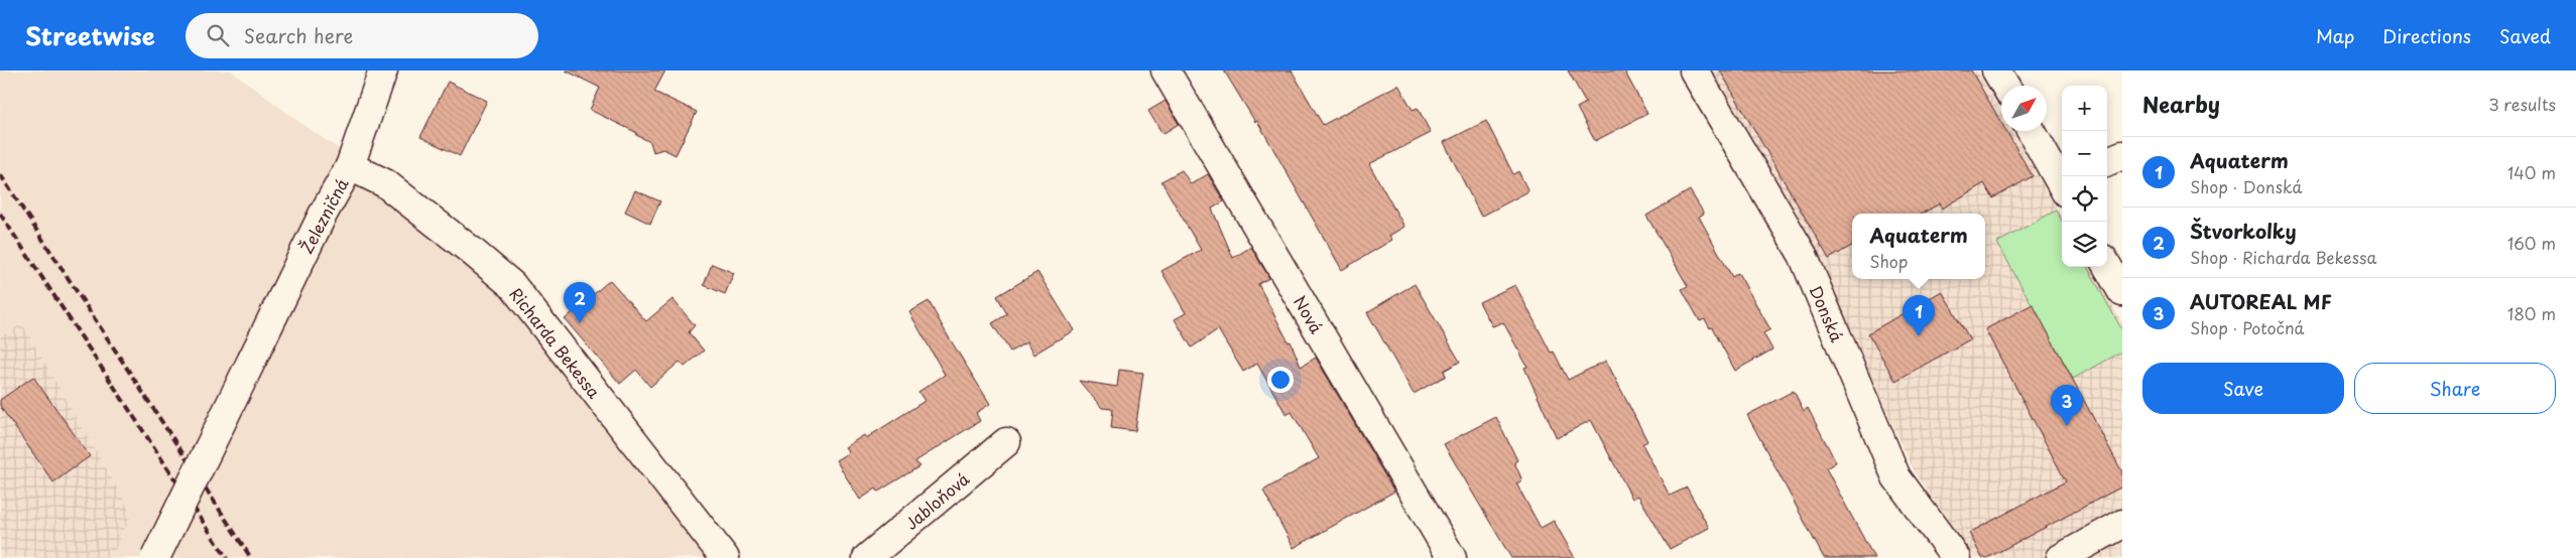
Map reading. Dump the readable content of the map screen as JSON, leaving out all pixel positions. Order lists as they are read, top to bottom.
{
  "streets": {
    "street": [
      "Železničná",
      "Donská",
      "Nová",
      "Richarda Bekessa",
      "Jabloňová"
    ]
  },
  "crossings": [
    ["Železničná", "Richarda Bekessa"]
  ],
  "north": "top right",
  "page": {
    "header": "Streetwise",
    "search": "Search here",
    "nav": ["Map", "Directions", "Saved"],
    "heading": ["Nearby", "3 results"],
    "map_buttons": ["+", "−"],
    "list": [
      {
        "mark": "1",
        "name": "Aquaterm",
        "note": "Shop · Donská",
        "value": "140 m"
      },
      {
        "mark": "2",
        "name": "Štvorkolky",
        "note": "Shop · Richarda Bekessa",
        "value": "160 m"
      },
      {
        "mark": "3",
        "name": "AUTOREAL MF",
        "note": "Shop · Potočná",
        "value": "180 m"
      }
    ],
    "popup": ["Aquaterm", "Shop"],
    "pins": ["2", "1", "3"],
    "buttons": ["Save", "Share"]
  }
}
